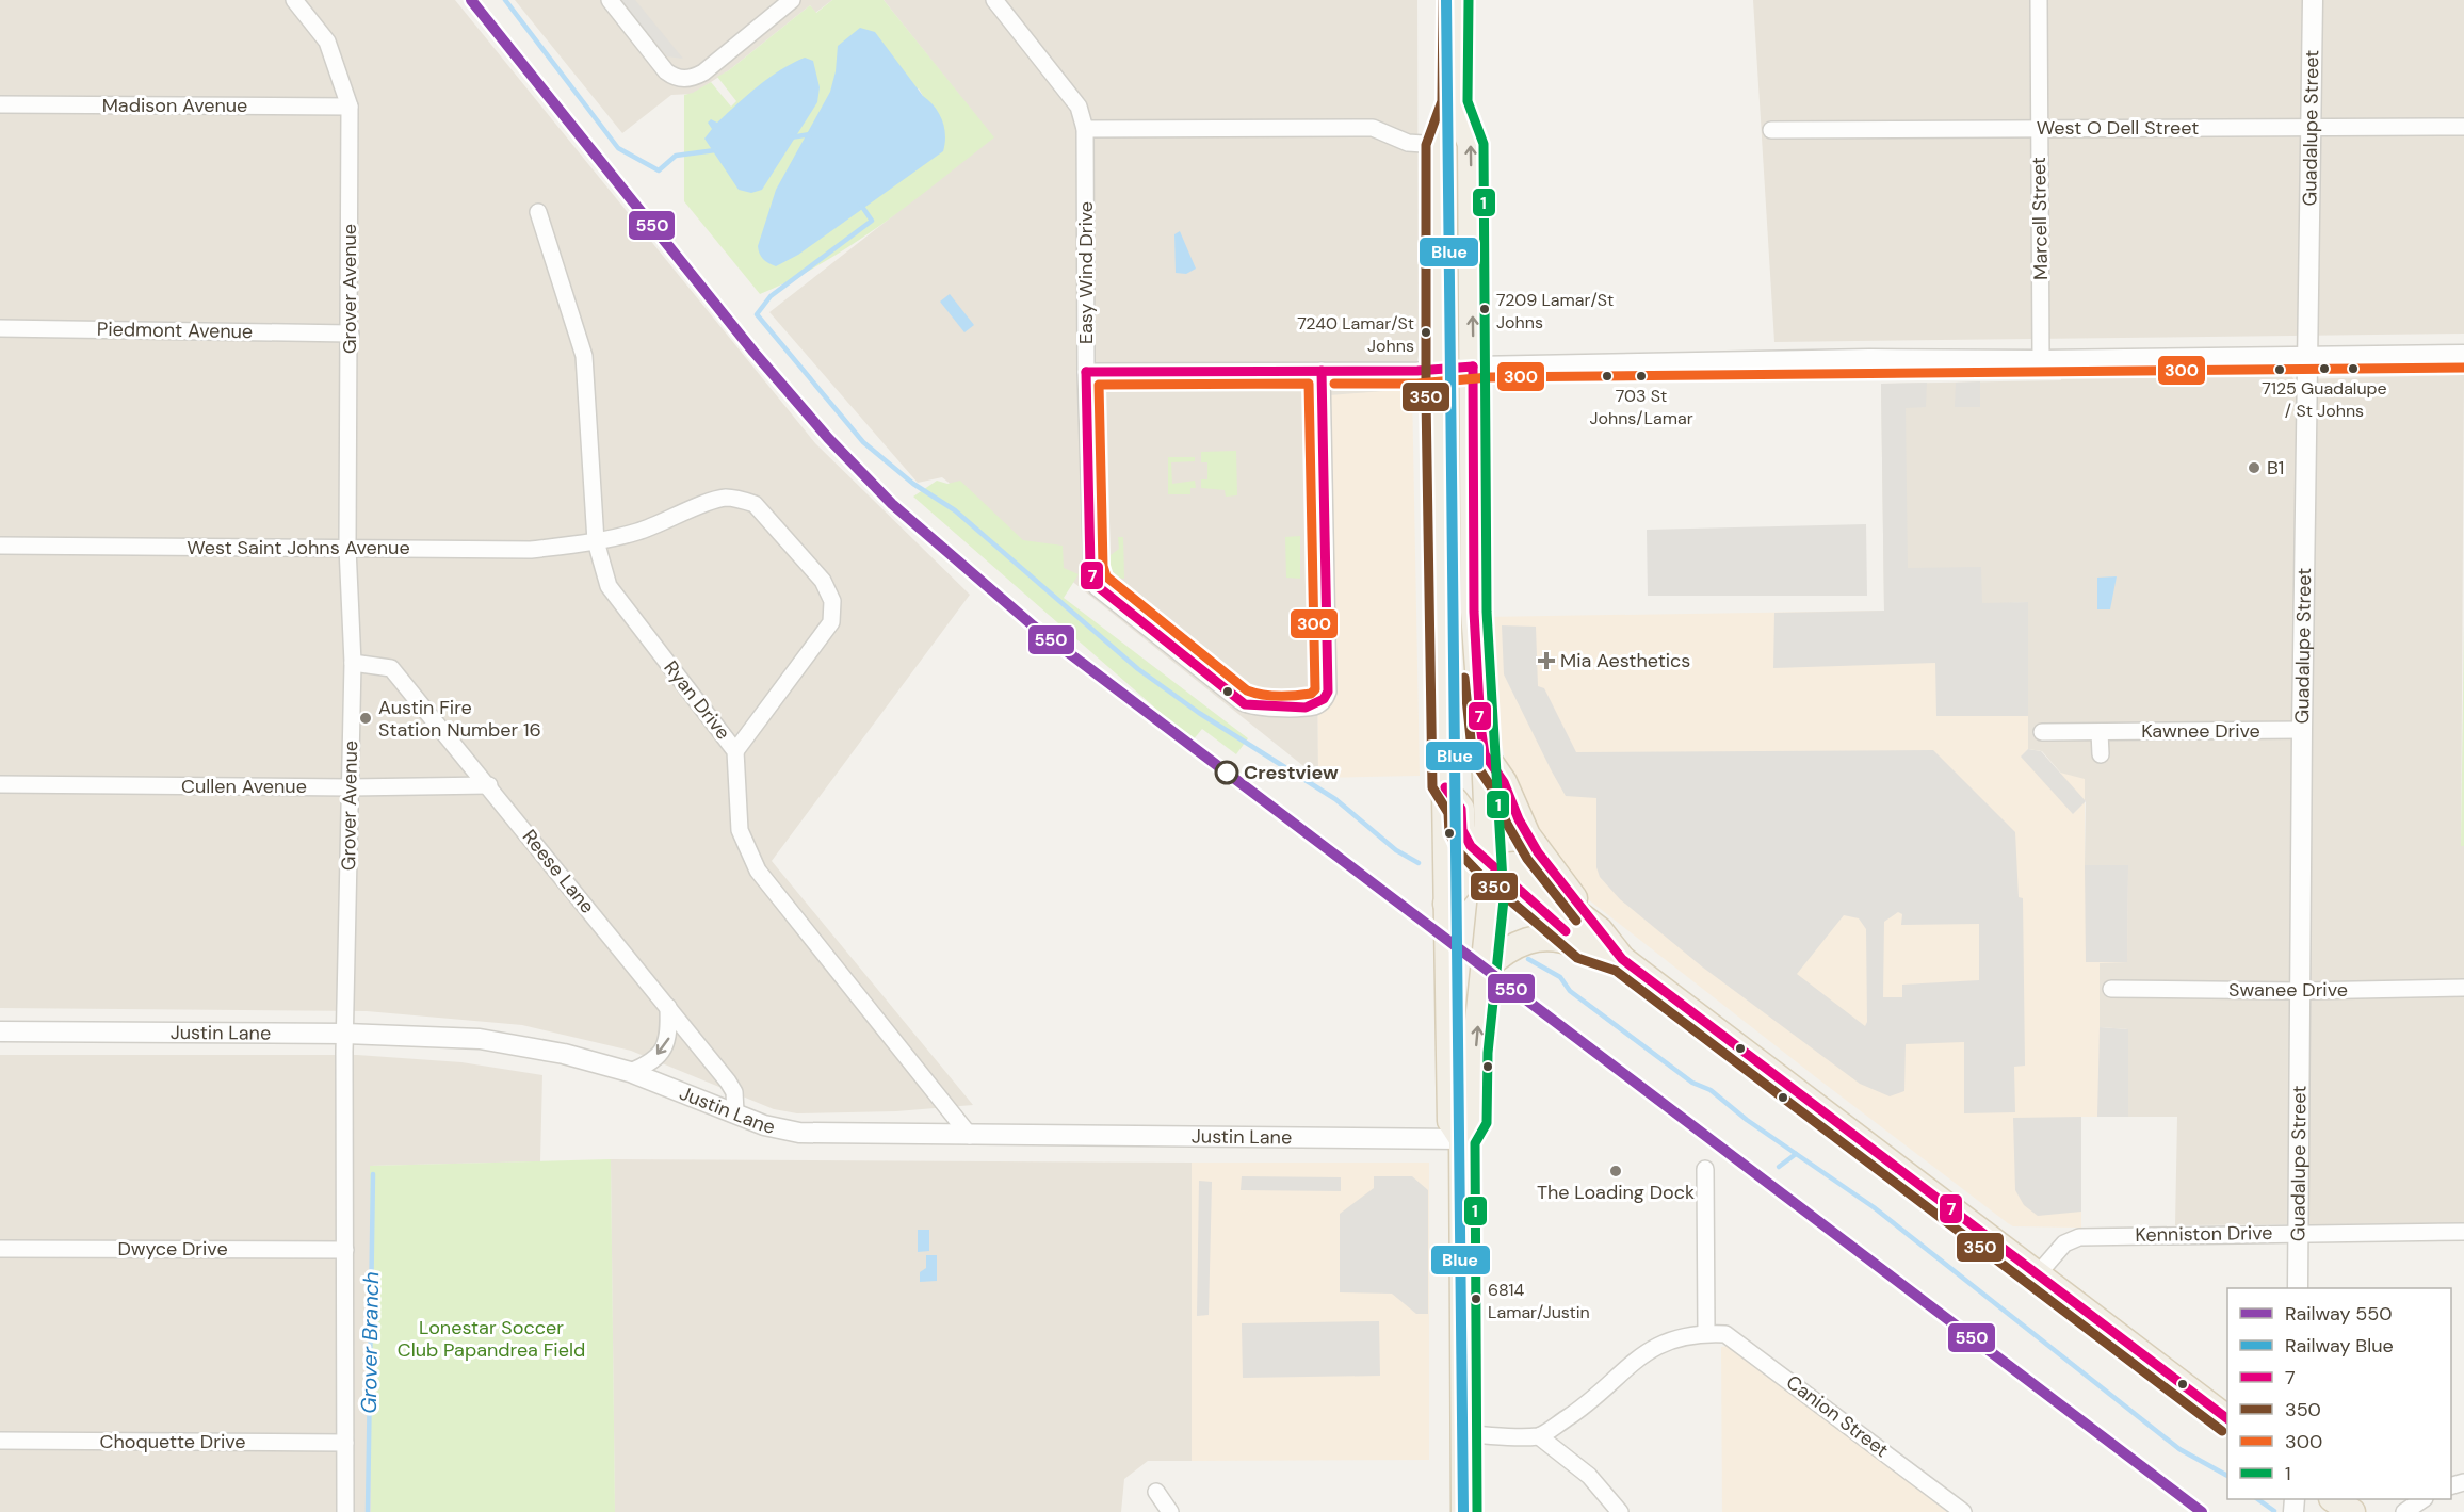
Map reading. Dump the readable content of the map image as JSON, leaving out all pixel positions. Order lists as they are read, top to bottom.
{
  "streets": {
    "street": [
      "Madison Avenue",
      "Guadalupe Street",
      "West O Dell Street",
      "Marcell Street",
      "Easy Wind Drive",
      "Grover Avenue",
      "Piedmont Avenue",
      "West Saint Johns Avenue",
      "Ryan Drive",
      "Kawnee Drive",
      "Cullen Avenue",
      "Reese Lane",
      "Swanee Drive",
      "Justin Lane",
      "Kenniston Drive",
      "Dwyce Drive",
      "Canion Street",
      "Choquette Drive"
    ]
  },
  "crossings": [
    ["Madison Avenue", "Grover Avenue"],
    ["Guadalupe Street", "West O Dell Street"],
    ["Guadalupe Street", "Kawnee Drive"],
    ["Guadalupe Street", "Swanee Drive"],
    ["Guadalupe Street", "Kenniston Drive"],
    ["West O Dell Street", "Marcell Street"],
    ["Grover Avenue", "Piedmont Avenue"],
    ["Grover Avenue", "West Saint Johns Avenue"],
    ["Grover Avenue", "Cullen Avenue"],
    ["Grover Avenue", "Reese Lane"],
    ["Grover Avenue", "Justin Lane"],
    ["Grover Avenue", "Dwyce Drive"],
    ["Grover Avenue", "Choquette Drive"],
    ["West Saint Johns Avenue", "Ryan Drive"],
    ["Ryan Drive", "Justin Lane"],
    ["Cullen Avenue", "Reese Lane"],
    ["Reese Lane", "Justin Lane"]
  ],
  "water": ["Grover Branch"],
  "parks": ["Lonestar Soccer Club Papandrea Field"],
  "places": {
    "other": [
      "7209 Lamar/St Johns",
      "7240 Lamar/St Johns",
      "7125 Guadalupe / St Johns",
      "703 St Johns/Lamar",
      "B1",
      "Austin Fire Station Number 16",
      "Crestview",
      "The Loading Dock",
      "6814 Lamar/Justin"
    ],
    "health": ["Mia Aesthetics"]
  },
  "lines": [
    "rail line 550",
    "rail line Blue",
    "transit line 350",
    "transit line 1",
    "transit line 7",
    "transit line 300"
  ],
  "legend": [
    "Railway 550",
    "Railway Blue",
    "7",
    "350",
    "300",
    "1"
  ]
}
